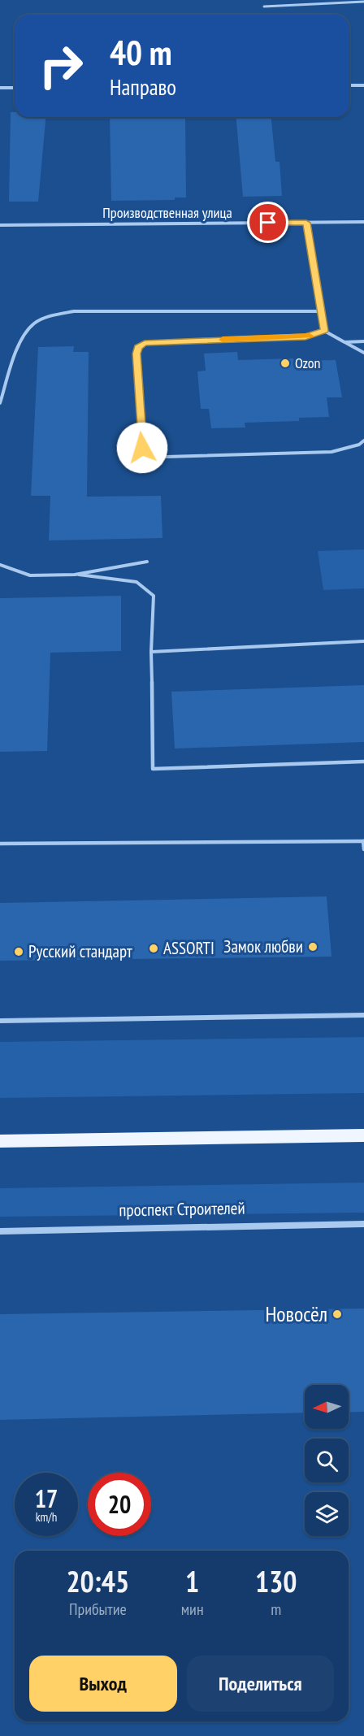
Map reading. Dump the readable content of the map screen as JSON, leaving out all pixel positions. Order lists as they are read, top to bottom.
{
  "streets": {
    "street": ["Производственная улица", "проспект Строителей"]
  },
  "places": [
    "Ozon",
    "Замок любви",
    "ASSORTI",
    "Русский стандарт",
    "Новосёл"
  ],
  "north": "left",
  "page": {
    "turn": ["40 m", "Направо"],
    "speed": "17 km/h",
    "limit": "20",
    "eta": [
      "20:45",
      "Прибытие",
      "1",
      "мин",
      "130",
      "m"
    ],
    "buttons": ["Выход", "Поделиться"]
  }
}
